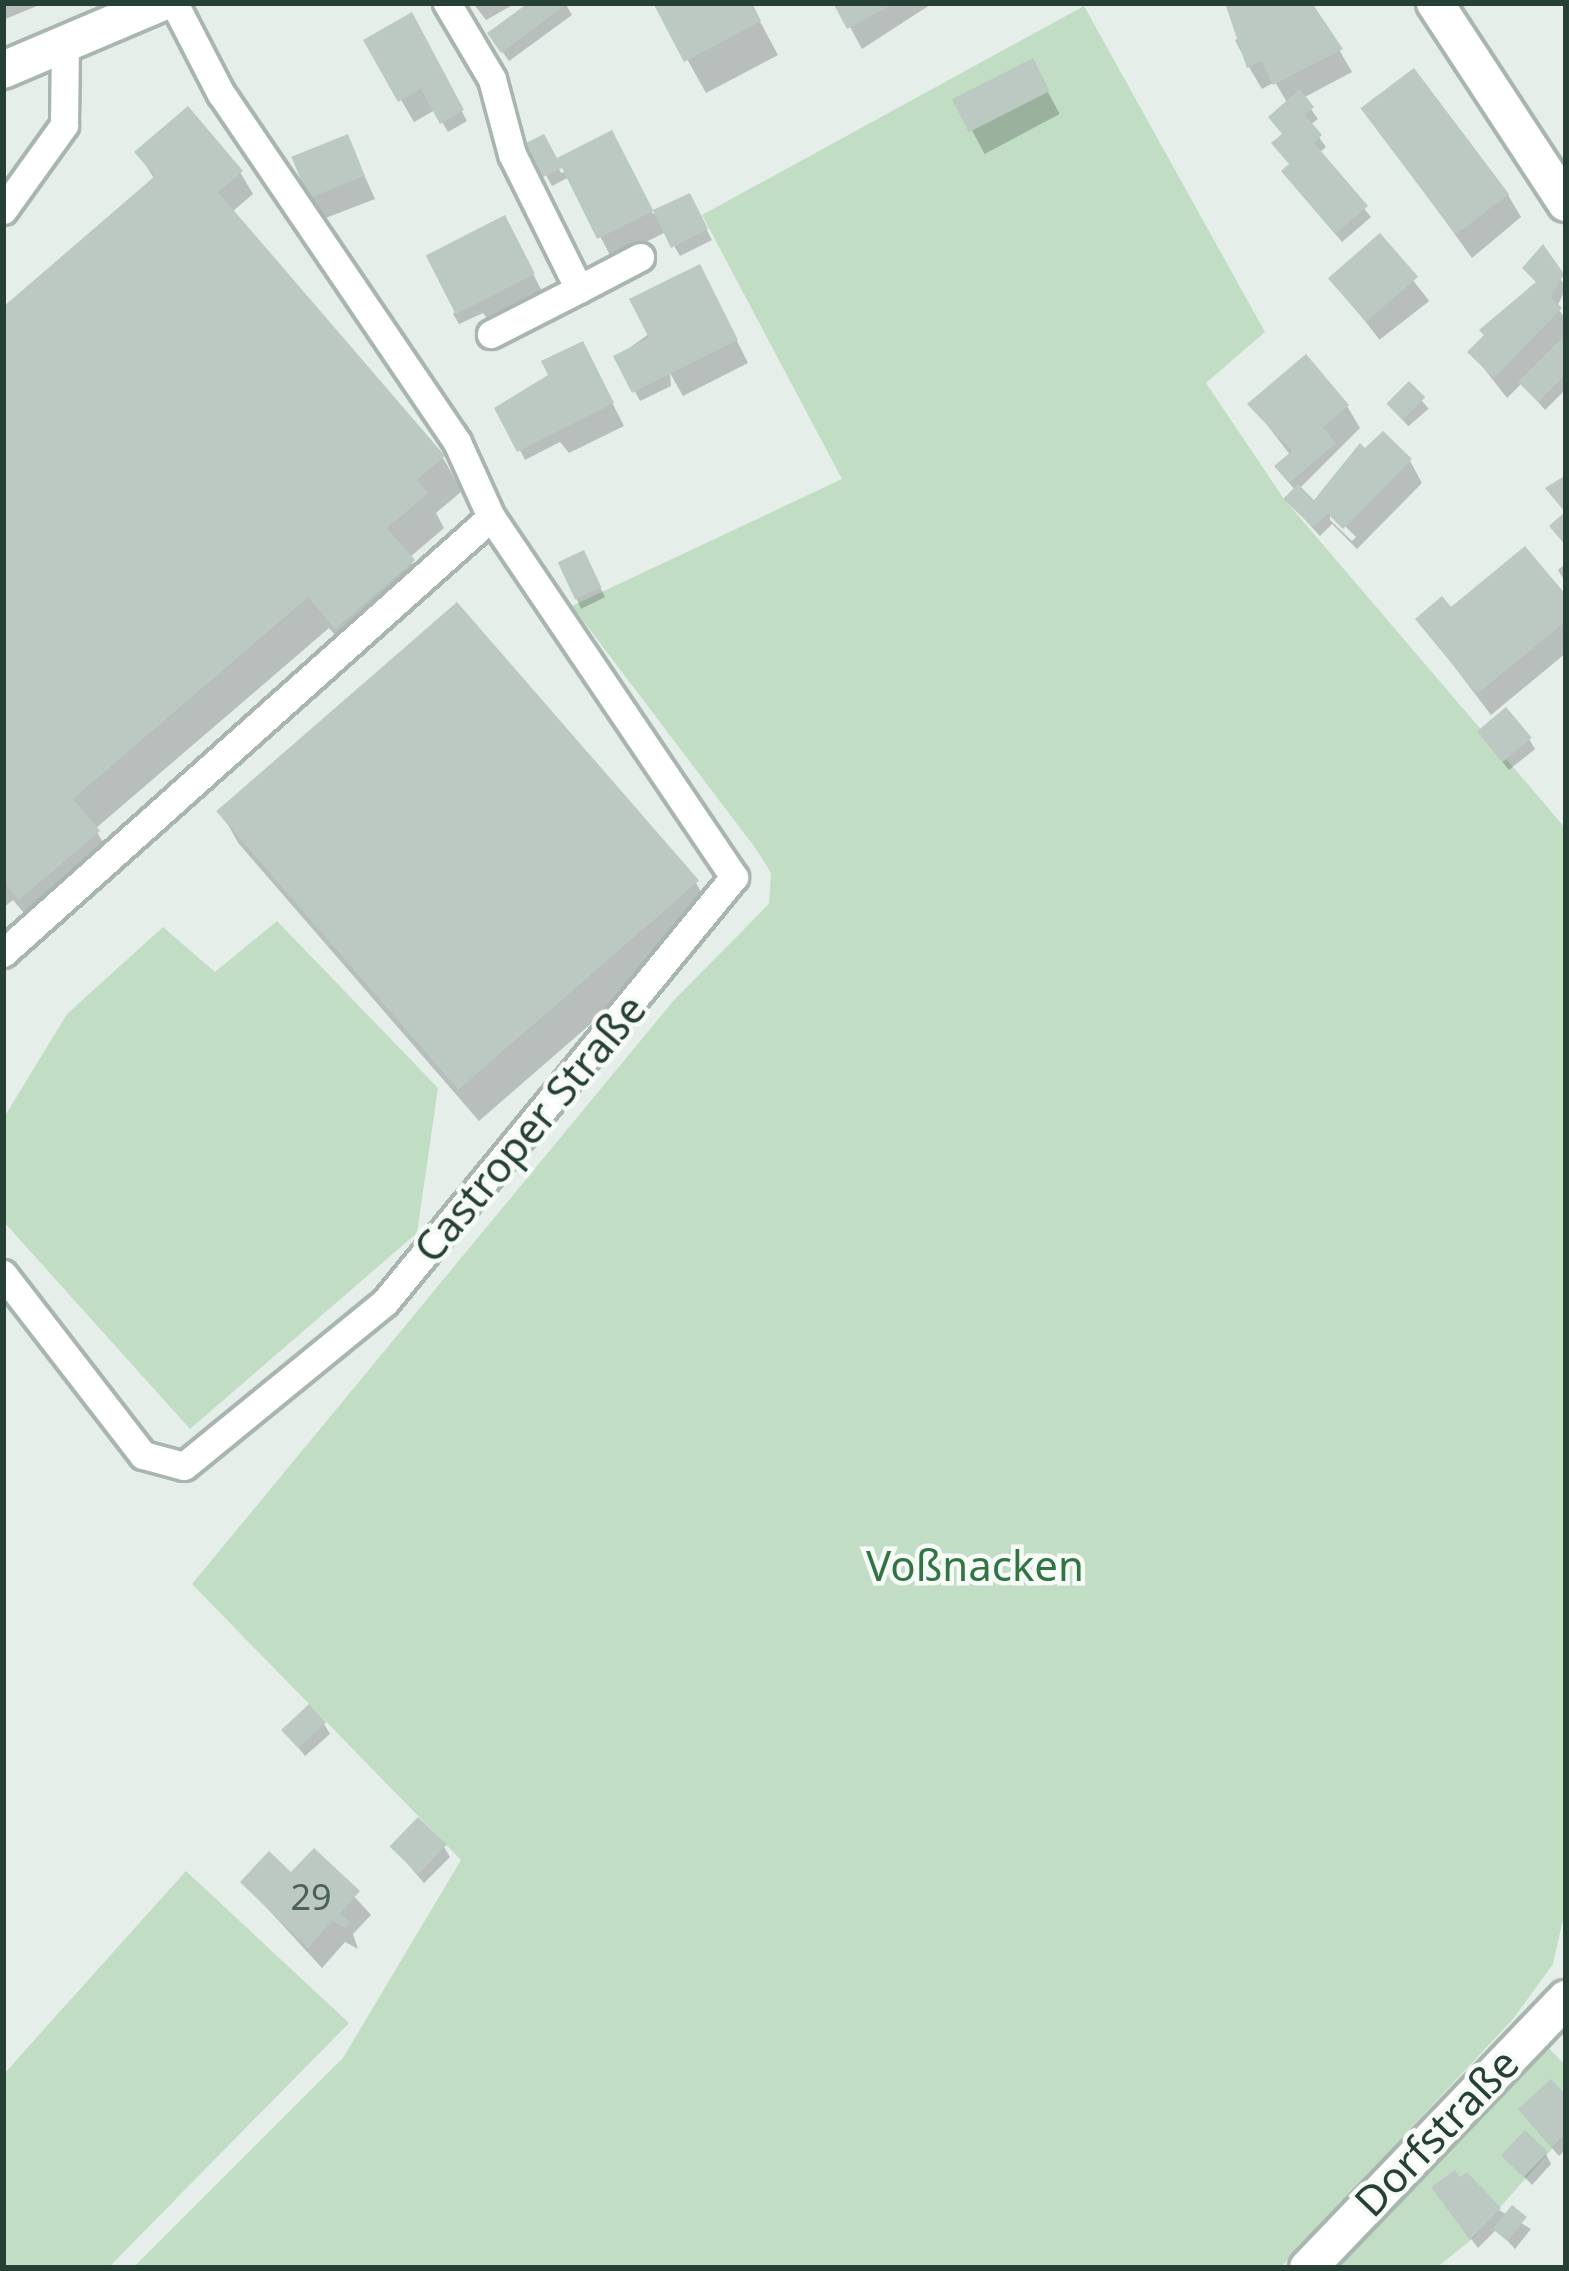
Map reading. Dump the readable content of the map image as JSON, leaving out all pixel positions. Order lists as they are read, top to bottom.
{
  "streets": {
    "street": ["Dorfstraße"],
    "lane": ["Castroper Straße"]
  },
  "parks": ["Voßnacken"],
  "house_numbers": ["29"]
}
